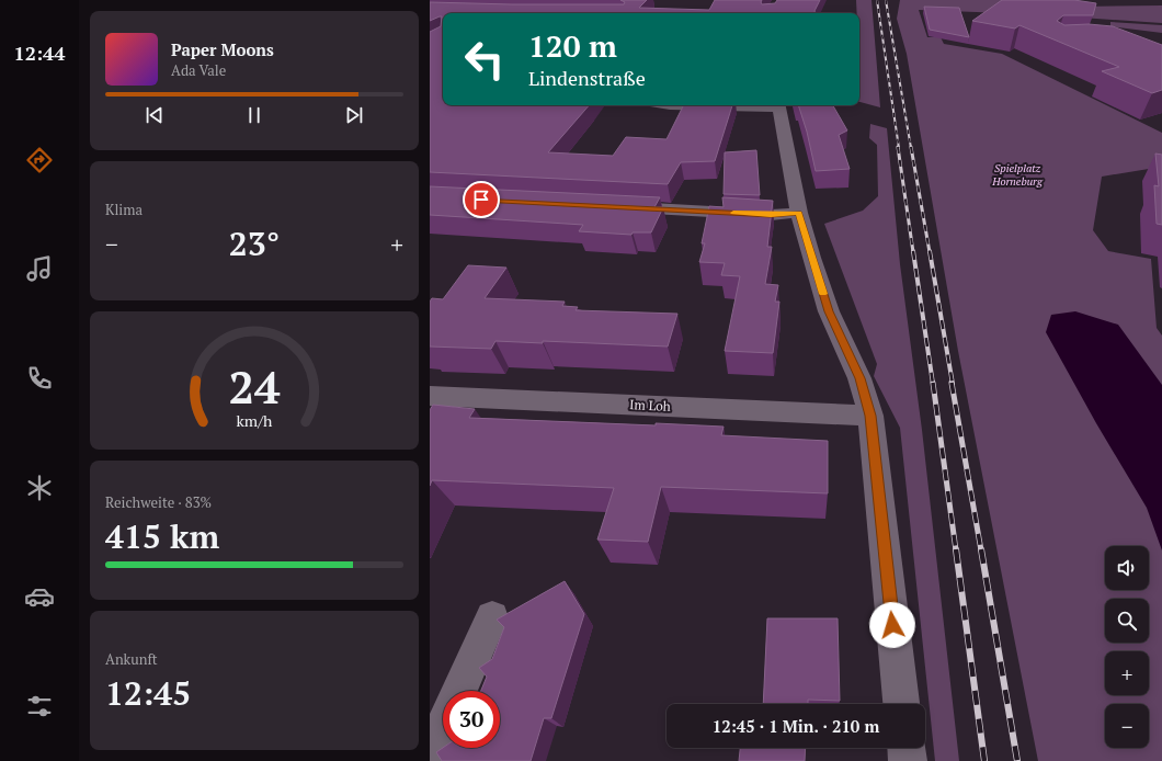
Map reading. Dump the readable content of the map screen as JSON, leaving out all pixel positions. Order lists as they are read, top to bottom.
{
  "streets": {
    "street": ["Im Loh"]
  },
  "parks": ["Spielplatz Horneburg"],
  "page": {
    "tabs": "12:44",
    "turn": ["120 m", "Lindenstraße"],
    "song": ["Paper Moons", "Ada Vale"],
    "tile": [
      "Klima",
      ["Reichweite · 83%", "415 km"],
      ["Ankunft", "12:45"]
    ],
    "heat": ["−", "23°", "+"],
    "map_buttons": ["+", "−"],
    "limit": "30",
    "trip": "12:45 · 1 Min. · 210 m",
    "gauge": ["24", "km/h"]
  }
}
